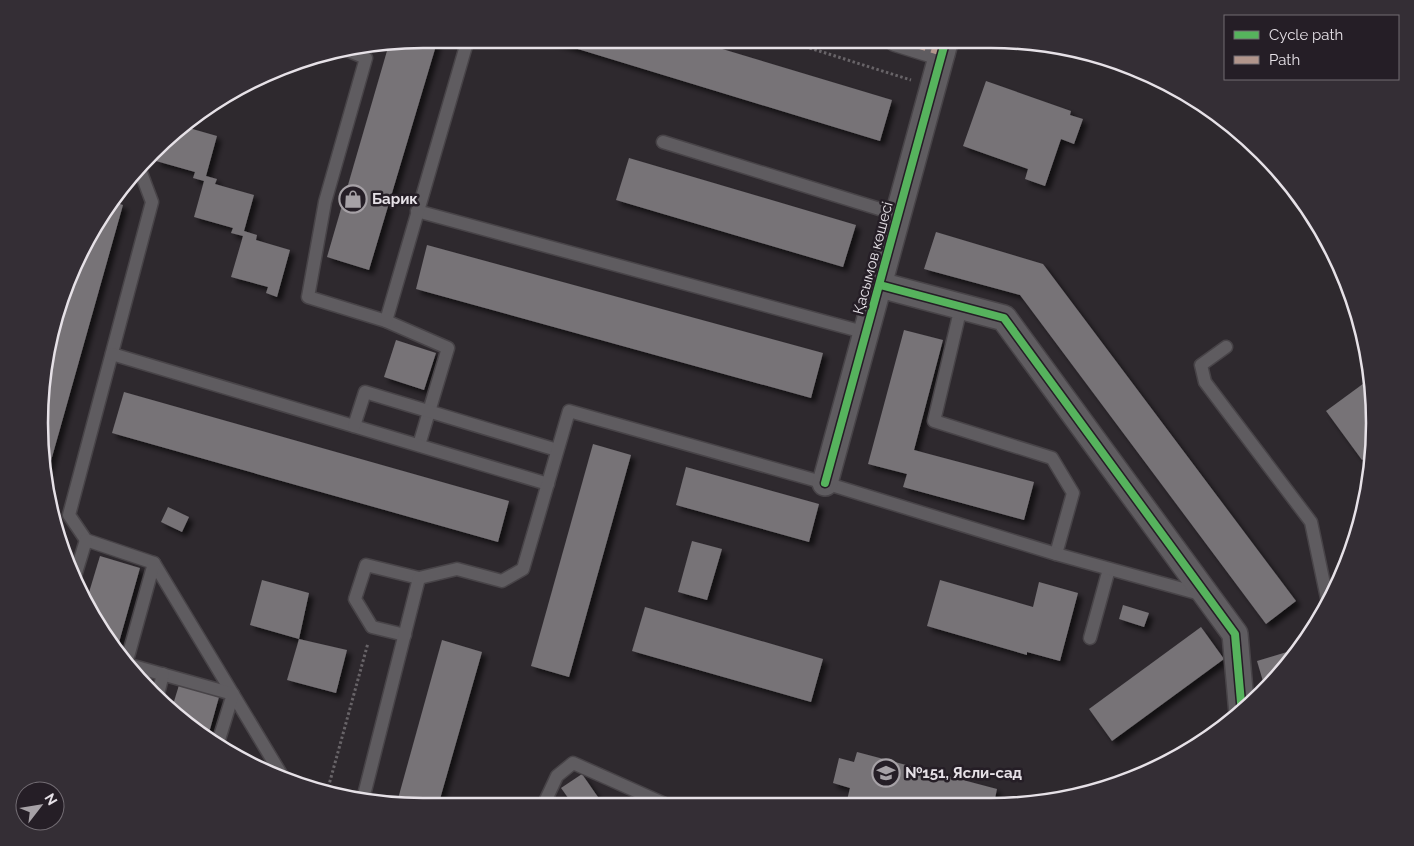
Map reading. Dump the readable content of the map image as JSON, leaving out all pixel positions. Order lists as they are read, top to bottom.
{
  "streets": {
    "street": ["Қасымов көшесі"]
  },
  "places": {
    "shop": ["Барик"],
    "school or university": ["№151, Ясли-сад"]
  },
  "legend": ["Cycle path", "Path"],
  "north": "top right"
}
